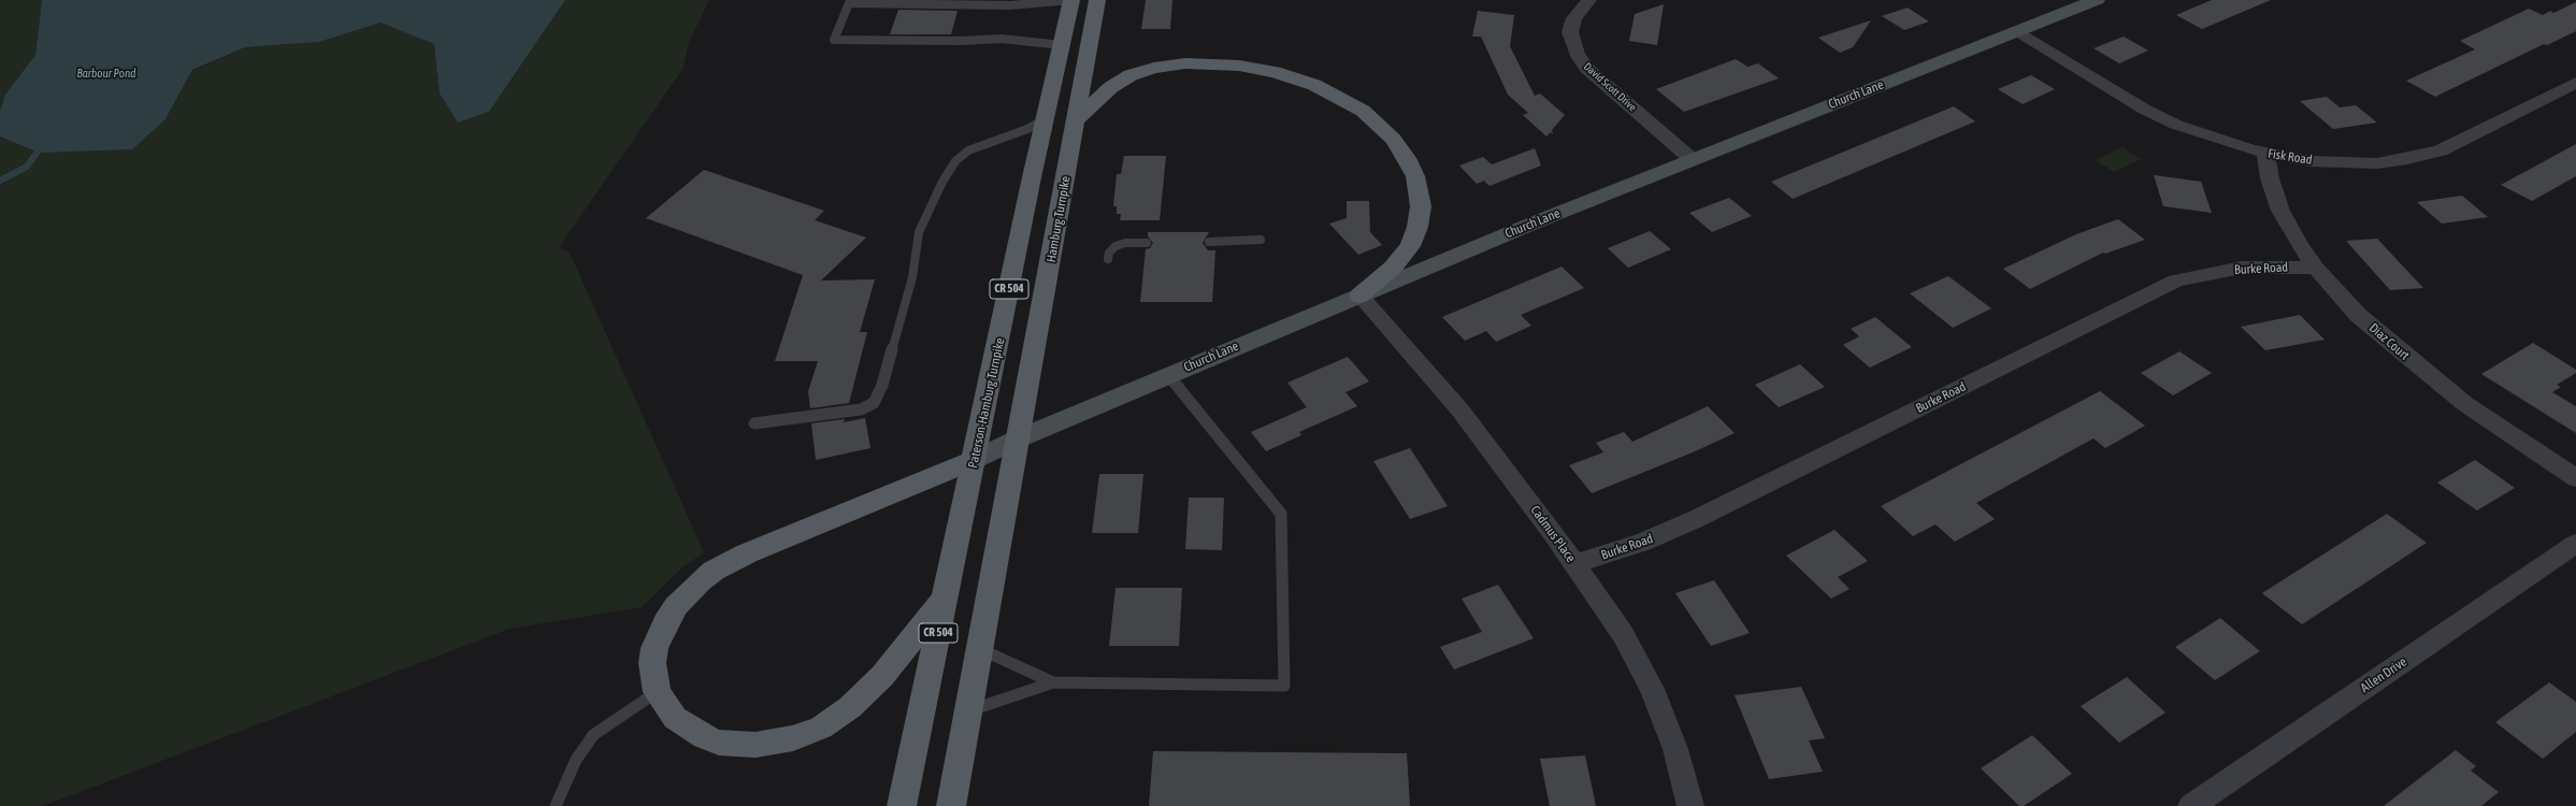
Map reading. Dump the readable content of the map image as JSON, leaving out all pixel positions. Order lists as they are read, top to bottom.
{
  "streets": {
    "main road": ["Hamburg Turnpike", "CR 504", "Paterson-Hamburg Turnpike"],
    "street": [
      "David Scott Drive",
      "Church Lane",
      "Fisk Road",
      "Burke Road",
      "Diaz Court",
      "Cadmus Place",
      "Allen Drive"
    ]
  },
  "crossings": [
    ["David Scott Drive", "Church Lane"],
    ["Church Lane", "Fisk Road"],
    ["Church Lane", "Hamburg Turnpike"],
    ["Church Lane", "CR 504"],
    ["Church Lane", "Paterson-Hamburg Turnpike"],
    ["Church Lane", "Cadmus Place"],
    ["Fisk Road", "Diaz Court"],
    ["Hamburg Turnpike", "CR 504"],
    ["Burke Road", "Diaz Court"],
    ["Burke Road", "Cadmus Place"]
  ],
  "water": ["Barbour Pond"]
}
